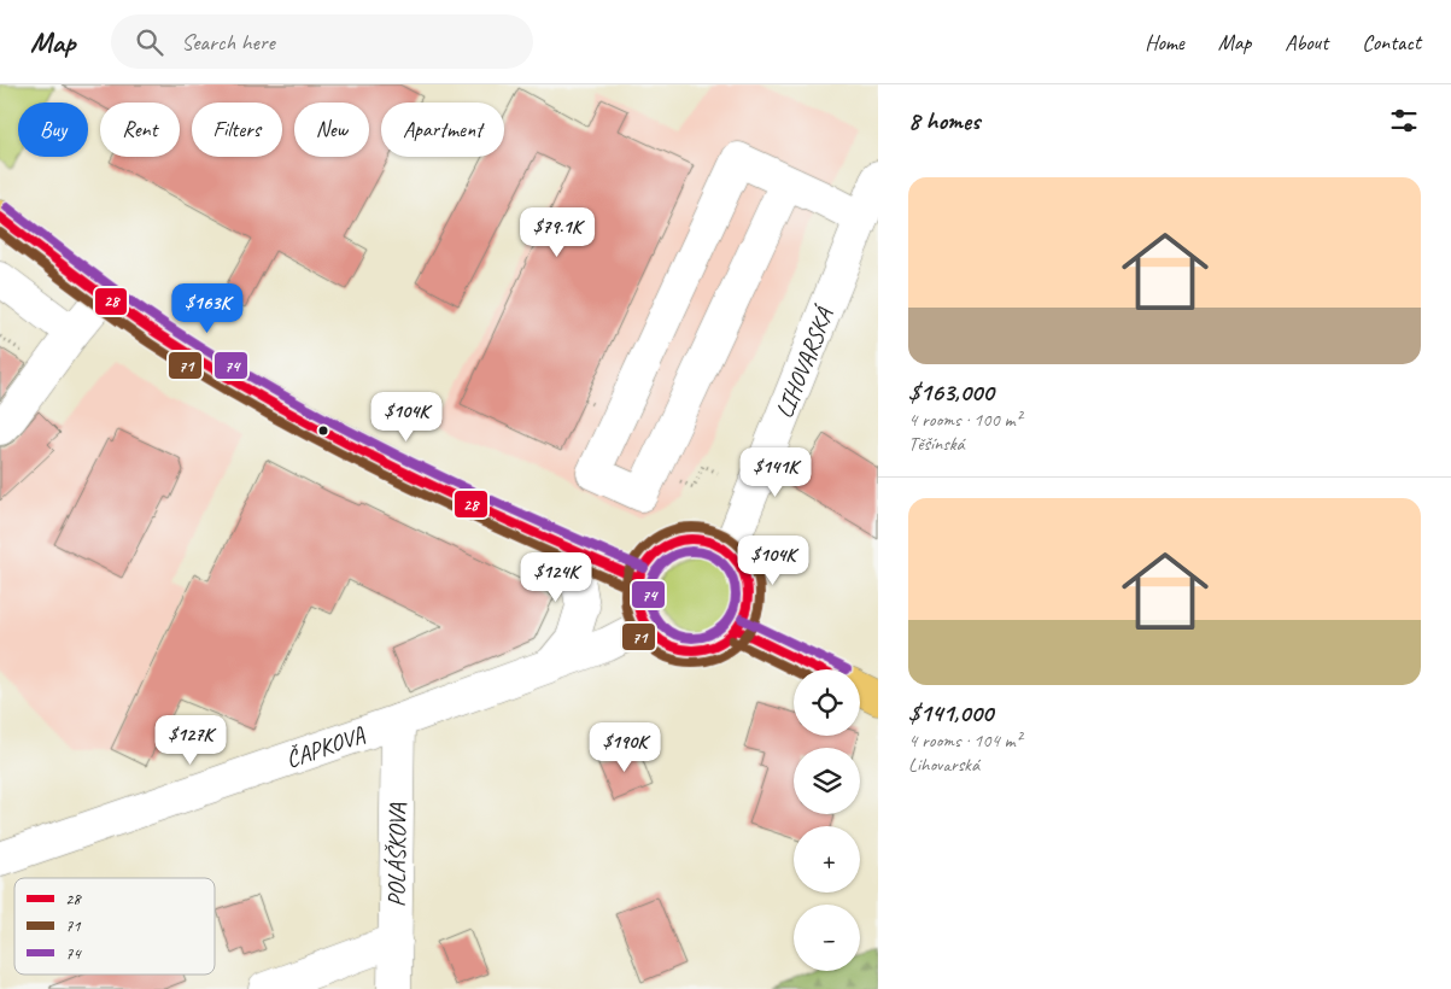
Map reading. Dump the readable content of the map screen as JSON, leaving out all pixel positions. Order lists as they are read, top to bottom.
{
  "streets": {
    "street": ["LIHOVARSKÁ", "ČAPKOVA", "POLÁŠKOVA"]
  },
  "crossings": [
    ["LIHOVARSKÁ", "ČAPKOVA"],
    ["ČAPKOVA", "POLÁŠKOVA"]
  ],
  "lines": ["transit line 74", "transit line 28", "transit line 71"],
  "legend": ["28", "71", "74"],
  "page": {
    "header": "Map",
    "search": "Search here",
    "nav": [
      "Home",
      "Map",
      "About",
      "Contact"
    ],
    "heading": "8 homes",
    "chip": [
      "Buy",
      "Rent",
      "Filters",
      "New",
      "Apartment"
    ],
    "list": [
      {
        "name": "$163,000",
        "note": "4 rooms · 100 m² · Těšínská"
      },
      {
        "name": "$141,000",
        "note": "4 rooms · 104 m² · Lihovarská"
      }
    ],
    "price": [
      "$79.1K",
      "$163K",
      "$104K",
      "$141K",
      "$104K",
      "$124K",
      "$127K",
      "$190K"
    ],
    "map_buttons": ["+", "−"]
  }
}
